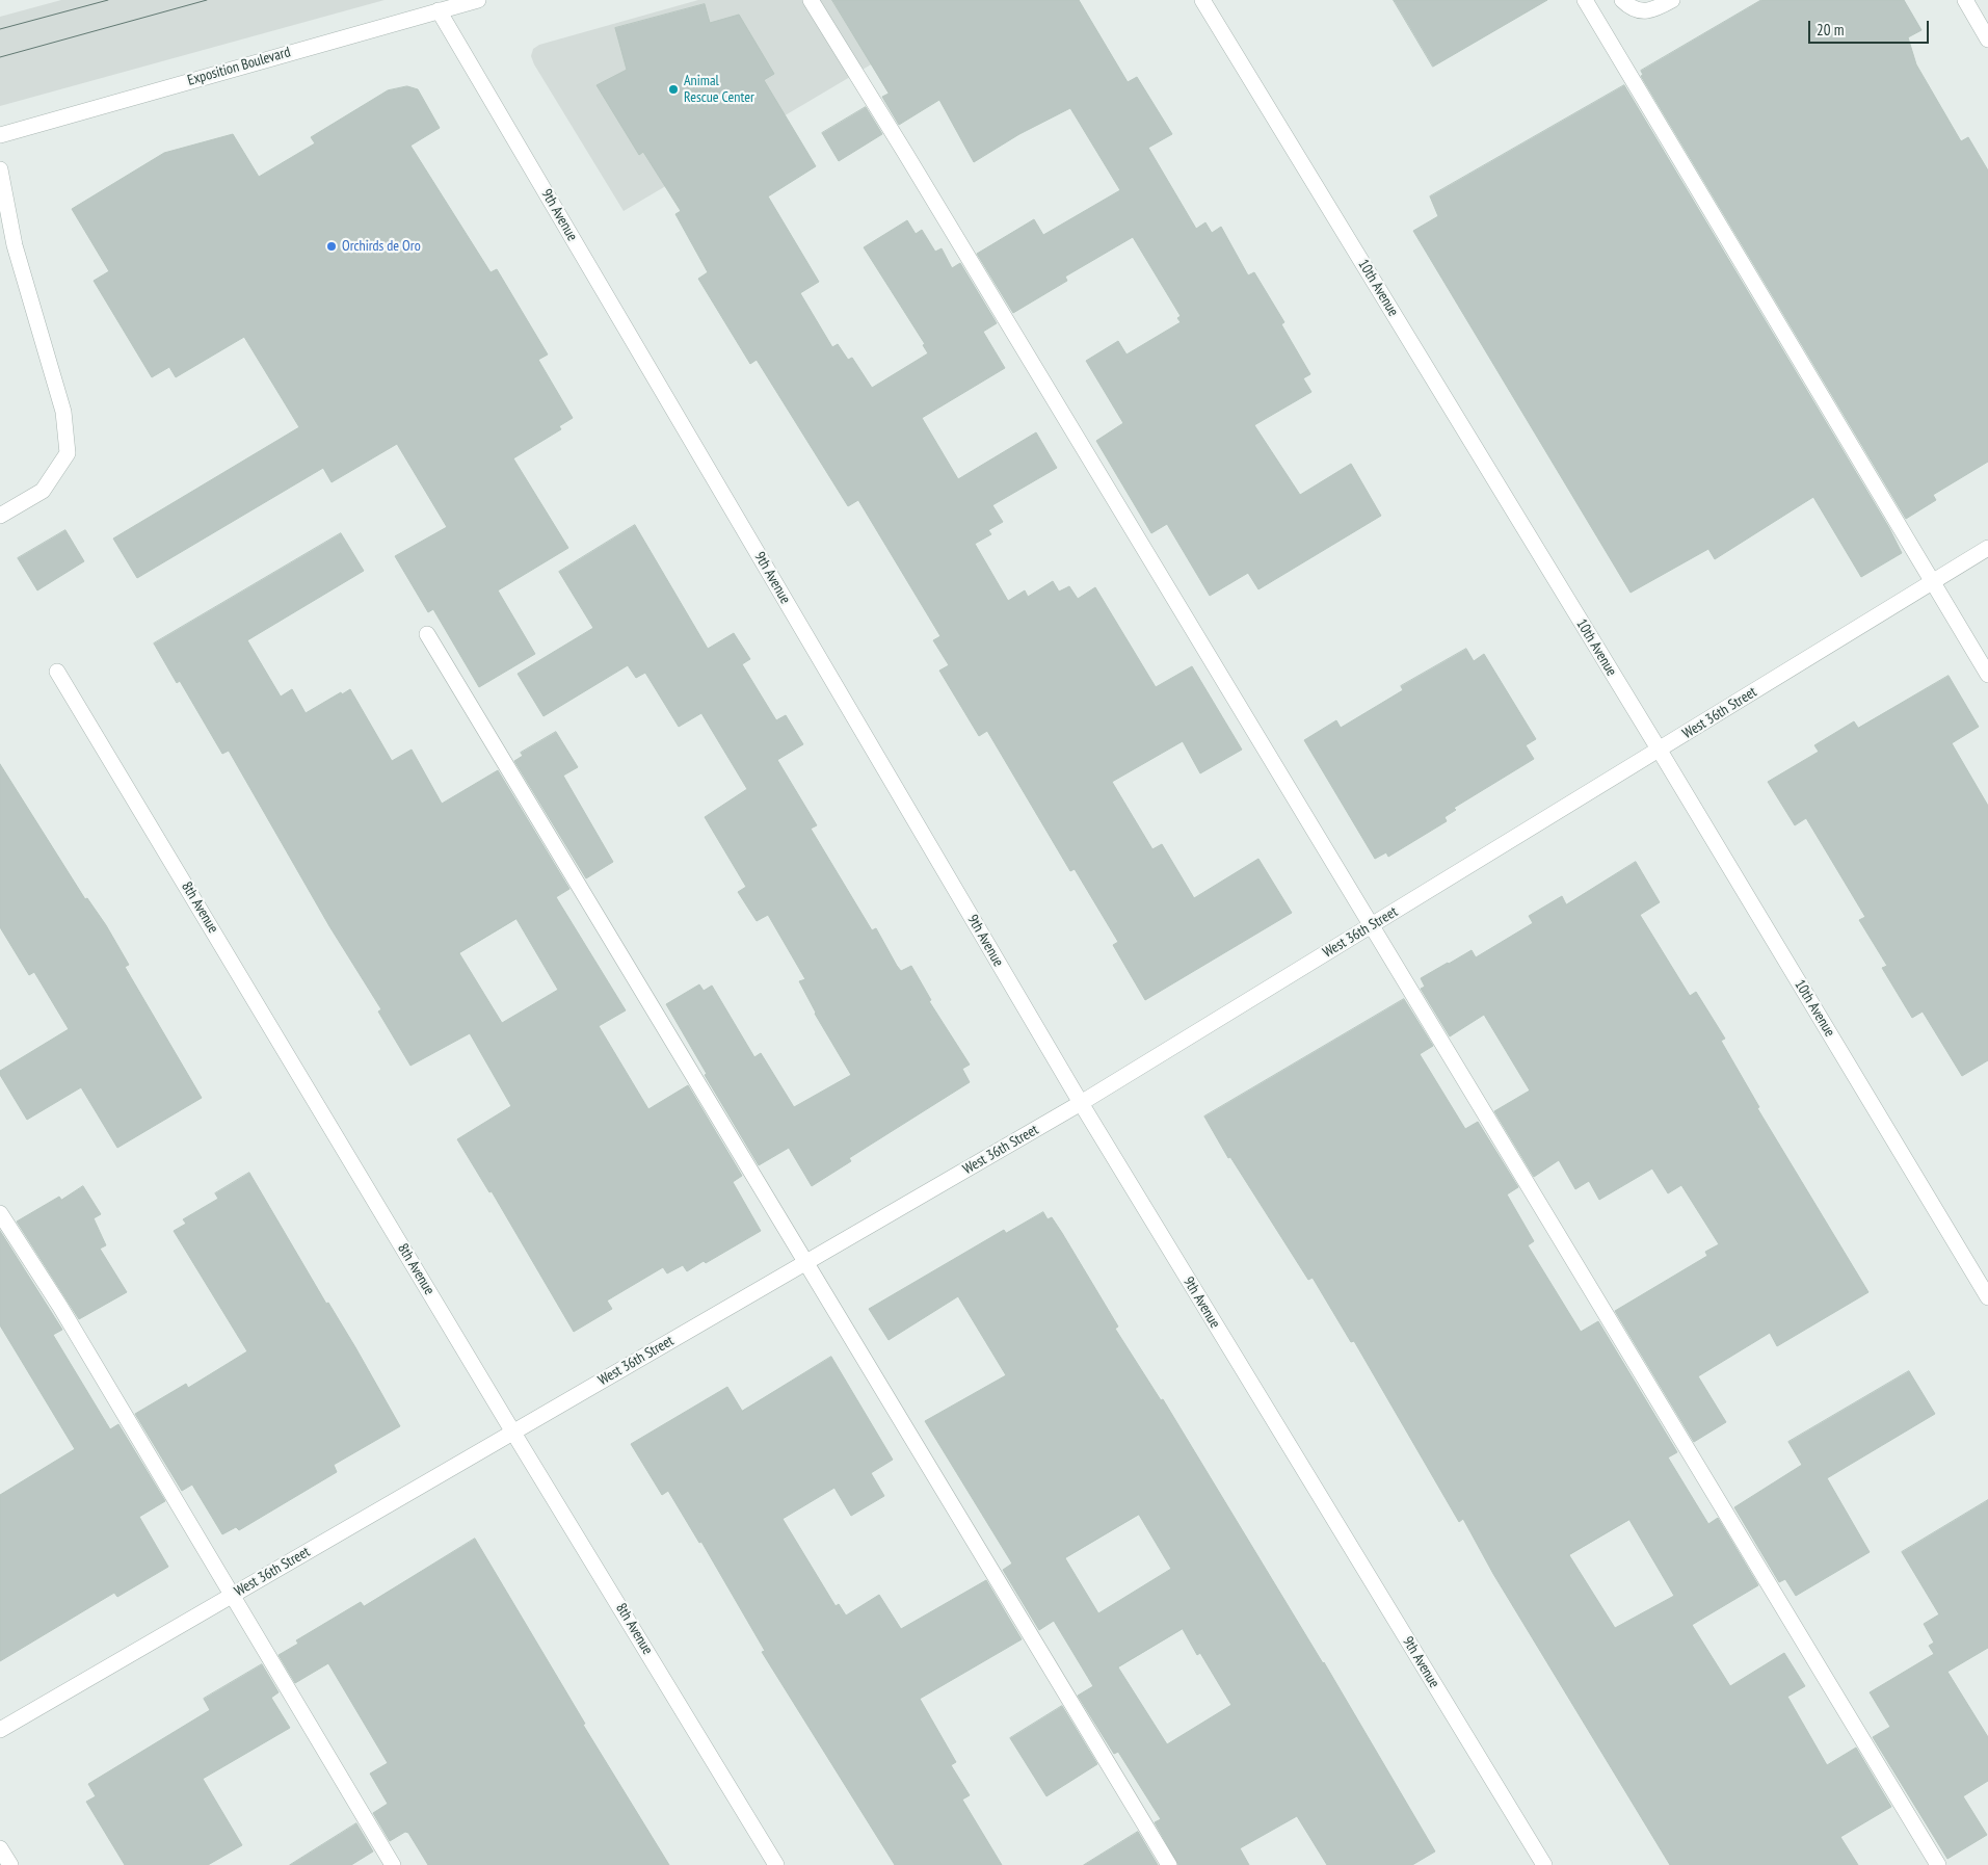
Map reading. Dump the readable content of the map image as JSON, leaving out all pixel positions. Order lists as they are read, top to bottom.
{
  "streets": {
    "street": [
      "Exposition Boulevard",
      "9th Avenue",
      "10th Avenue",
      "West 36th Street",
      "8th Avenue"
    ]
  },
  "crossings": [
    ["Exposition Boulevard", "9th Avenue"],
    ["9th Avenue", "West 36th Street"],
    ["10th Avenue", "West 36th Street"],
    ["West 36th Street", "8th Avenue"]
  ],
  "places": ["Animal Rescue Center", "Orchirds de Oro"],
  "scale_bar": "20 m"
}
